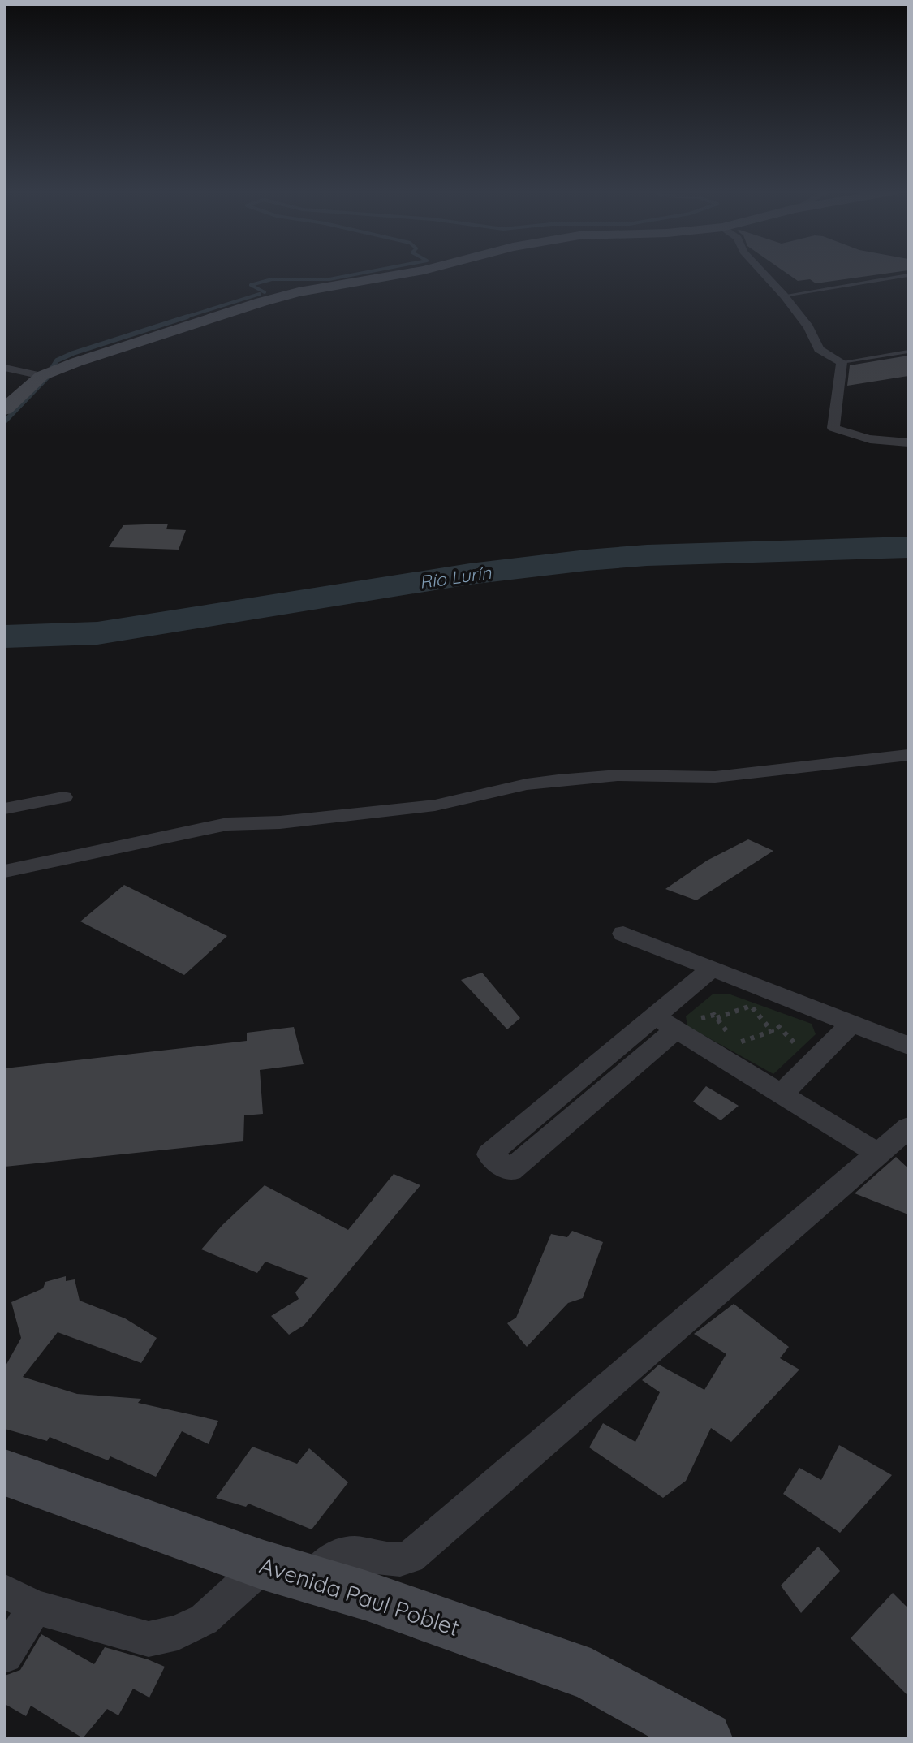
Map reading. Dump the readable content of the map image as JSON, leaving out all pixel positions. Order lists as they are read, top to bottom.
{
  "streets": {
    "street": ["Avenida Paul Poblet"]
  },
  "water": ["Río Lurín"]
}
